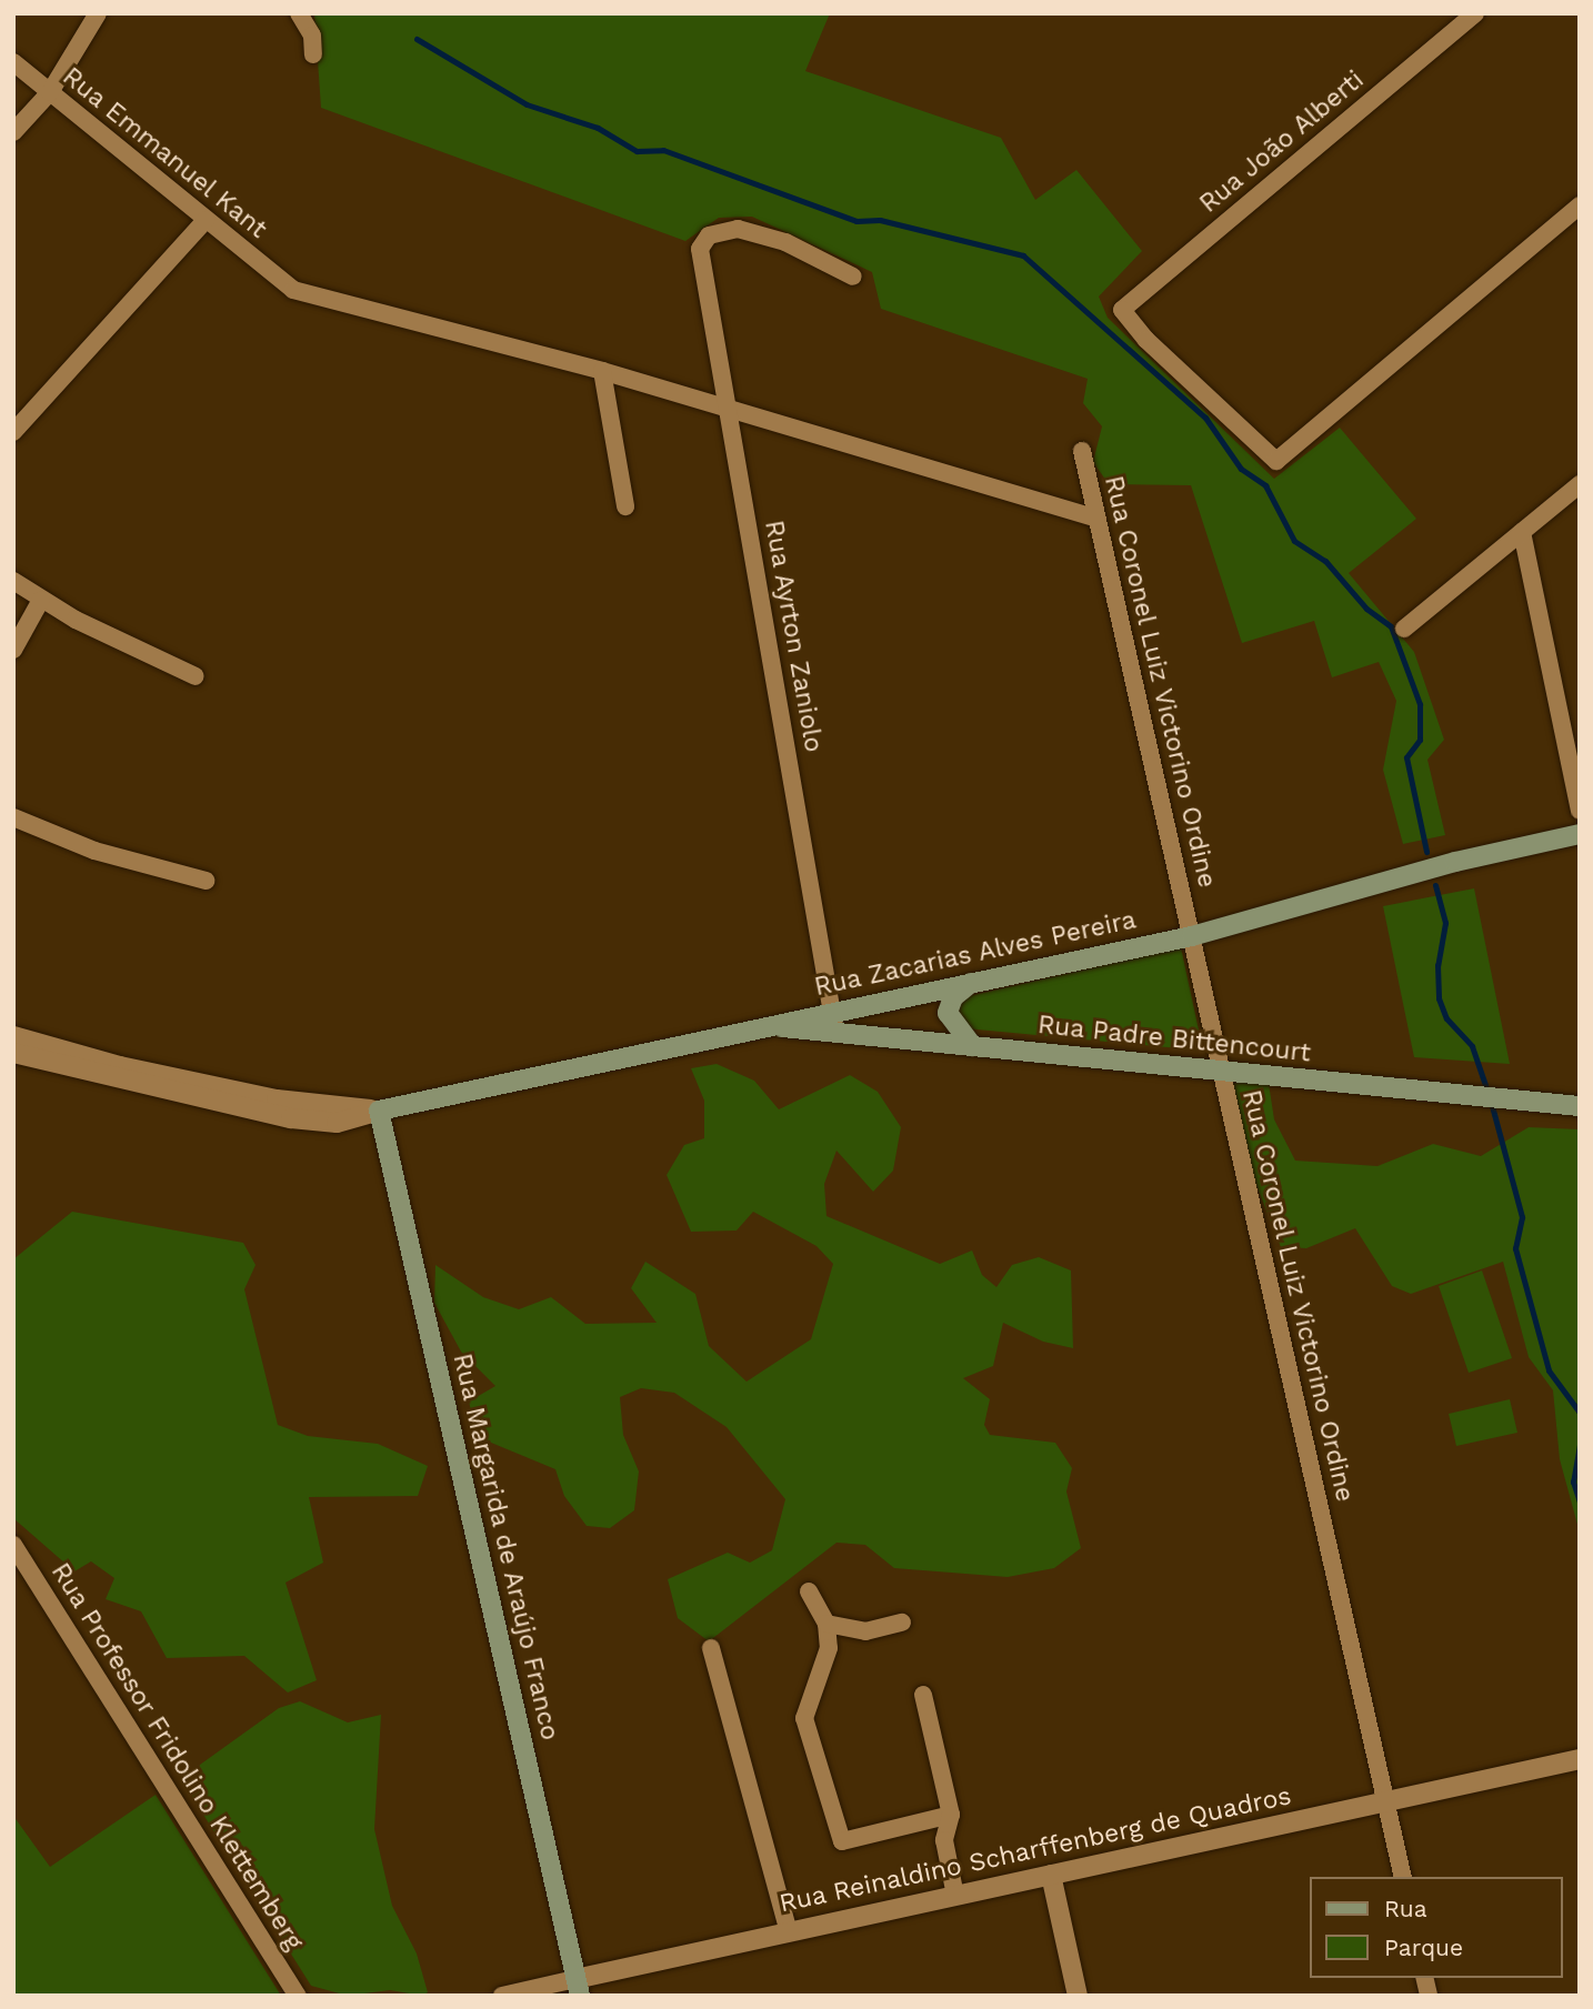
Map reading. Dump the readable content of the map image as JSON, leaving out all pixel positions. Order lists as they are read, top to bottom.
{
  "streets": {
    "main road": ["Rua Zacarias Alves Pereira", "Rua Padre Bittencourt", "Rua Margarida de Araújo Franco"],
    "street": [
      "Rua João Alberti",
      "Rua Emmanuel Kant",
      "Rua Ayrton Zaniolo",
      "Rua Coronel Luiz Victorino Ordine",
      "Rua Professor Fridolino Klettemberg",
      "Rua Reinaldino Scharffenberg de Quadros"
    ]
  },
  "crossings": [
    ["Rua Ayrton Zaniolo", "Rua Zacarias Alves Pereira"],
    ["Rua Ayrton Zaniolo", "Rua Padre Bittencourt"],
    ["Rua Coronel Luiz Victorino Ordine", "Rua Zacarias Alves Pereira"],
    ["Rua Coronel Luiz Victorino Ordine", "Rua Padre Bittencourt"],
    ["Rua Coronel Luiz Victorino Ordine", "Rua Reinaldino Scharffenberg de Quadros"],
    ["Rua Zacarias Alves Pereira", "Rua Padre Bittencourt"],
    ["Rua Zacarias Alves Pereira", "Rua Margarida de Araújo Franco"],
    ["Rua Margarida de Araújo Franco", "Rua Reinaldino Scharffenberg de Quadros"]
  ],
  "legend": ["Rua", "Parque"]
}
